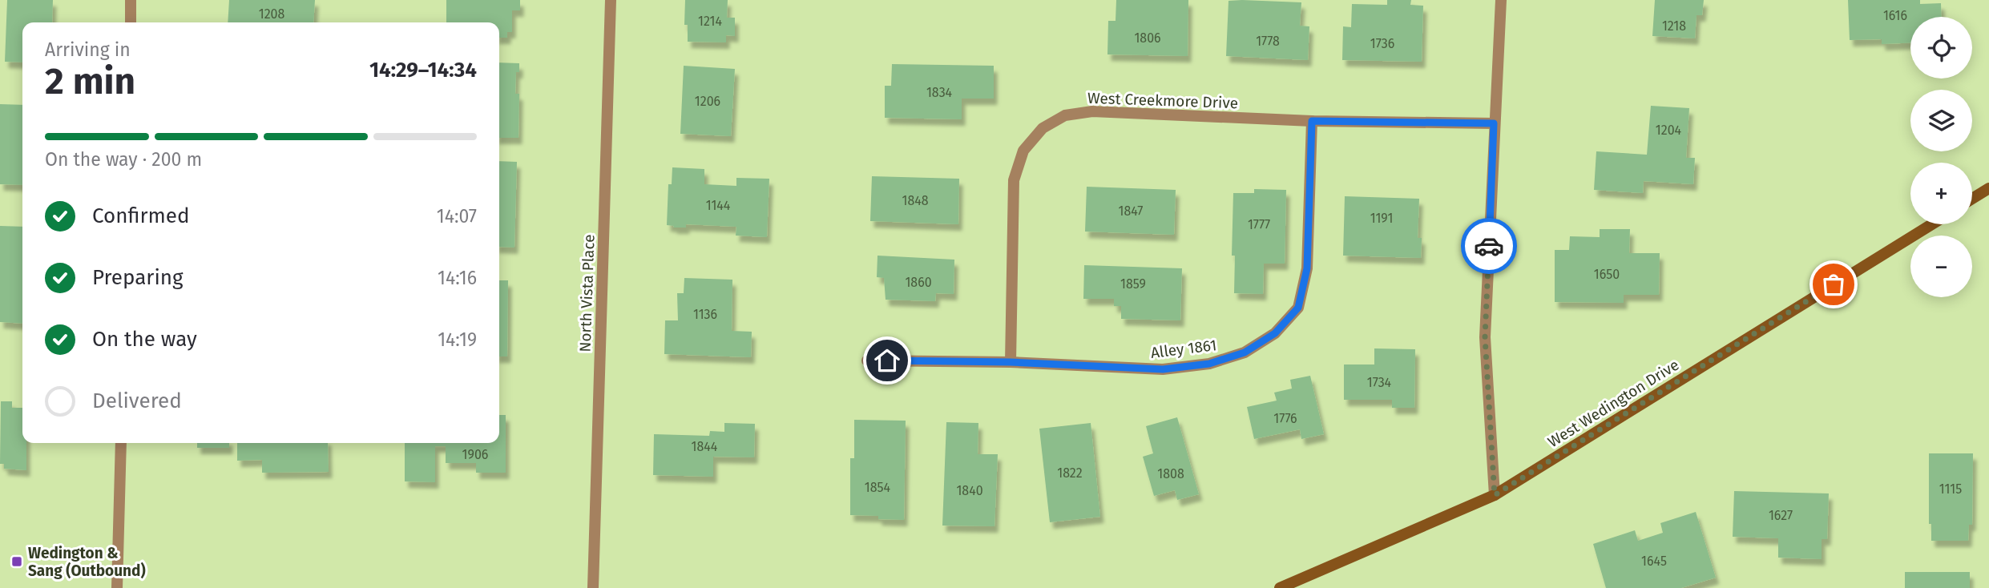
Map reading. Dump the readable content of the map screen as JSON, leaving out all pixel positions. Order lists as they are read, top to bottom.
{
  "streets": {
    "main road": ["West Wedington Drive"],
    "street": ["West Creekmore Drive", "North Vista Place", "Alley 1861"]
  },
  "crossings": [
    ["West Creekmore Drive", "Alley 1861"]
  ],
  "places": {
    "transit": ["Wedington & Sang (Outbound)"]
  },
  "house_numbers": [
    "1208",
    "1616",
    "1214",
    "1218",
    "1806",
    "1778",
    "1736",
    "1834",
    "1206",
    "1204",
    "1848",
    "1144",
    "1847",
    "1191",
    "1777",
    "1650",
    "1860",
    "1859",
    "1136",
    "1734",
    "1776",
    "1844",
    "1906",
    "1822",
    "1808",
    "1854",
    "1115",
    "1840",
    "1627",
    "1645"
  ],
  "page": {
    "map_buttons": ["+", "−"],
    "heading": ["2 min", "Arriving in", "14:29–14:34"],
    "bar": "On the way · 200 m",
    "list": [
      ["Confirmed", "14:07"],
      ["Preparing", "14:16"],
      ["On the way", "14:19"],
      "Delivered"
    ]
  }
}
